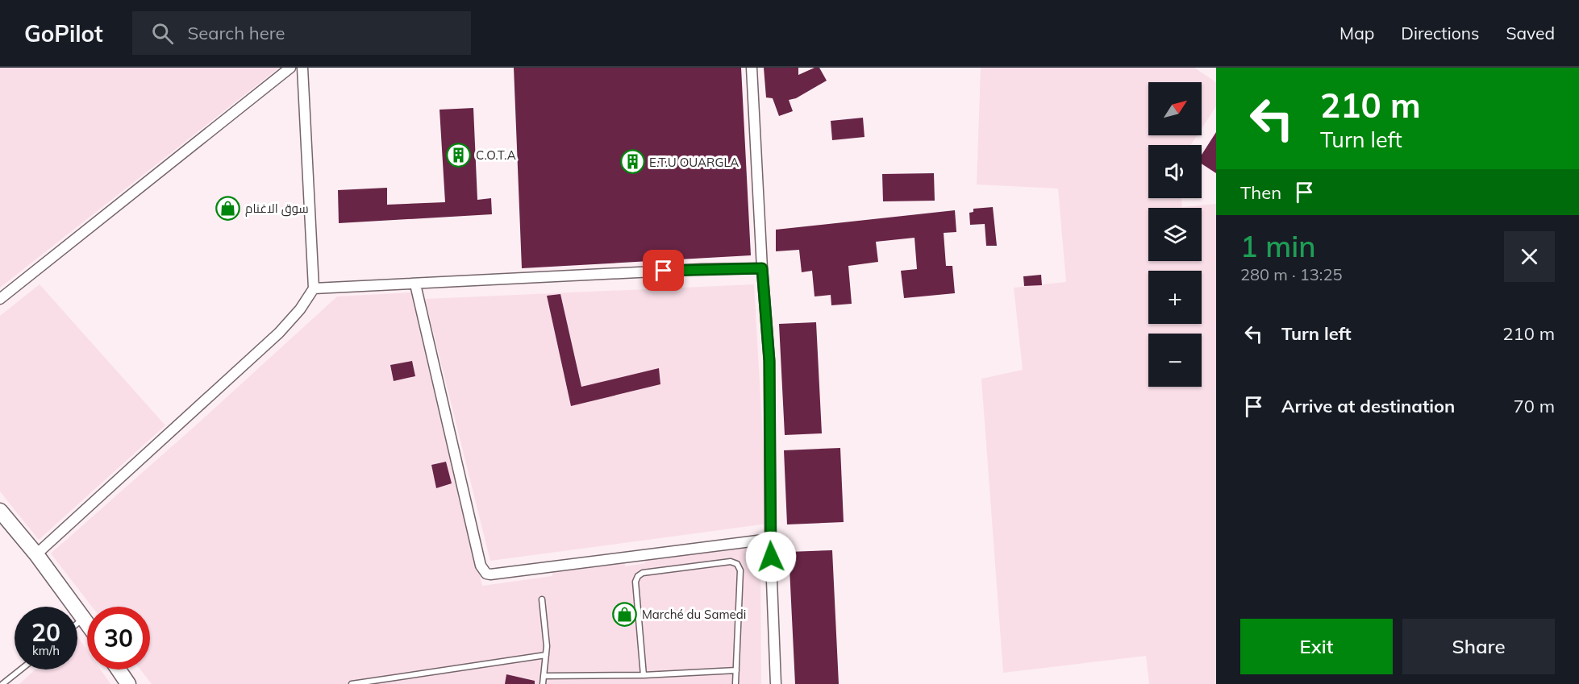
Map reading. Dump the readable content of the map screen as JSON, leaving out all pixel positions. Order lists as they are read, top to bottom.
{
  "places": {
    "building": ["C.O.T.A", "E.T.U OUARGLA"],
    "shop": ["سوق الاغنام", "Marché du Samedi"]
  },
  "north": "top right",
  "page": {
    "header": "GoPilot",
    "search": "Search here",
    "nav": ["Map", "Directions", "Saved"],
    "turn": ["210 m", "Turn left"],
    "map_buttons": ["+", "−"],
    "then": "Then",
    "heading": ["1 min", "280 m · 13:25"],
    "list": [
      {
        "name": "Turn left",
        "value": "210 m"
      },
      {
        "name": "Arrive at destination",
        "value": "70 m"
      }
    ],
    "speed": "20 km/h",
    "limit": "30",
    "buttons": ["Exit", "Share"]
  }
}
